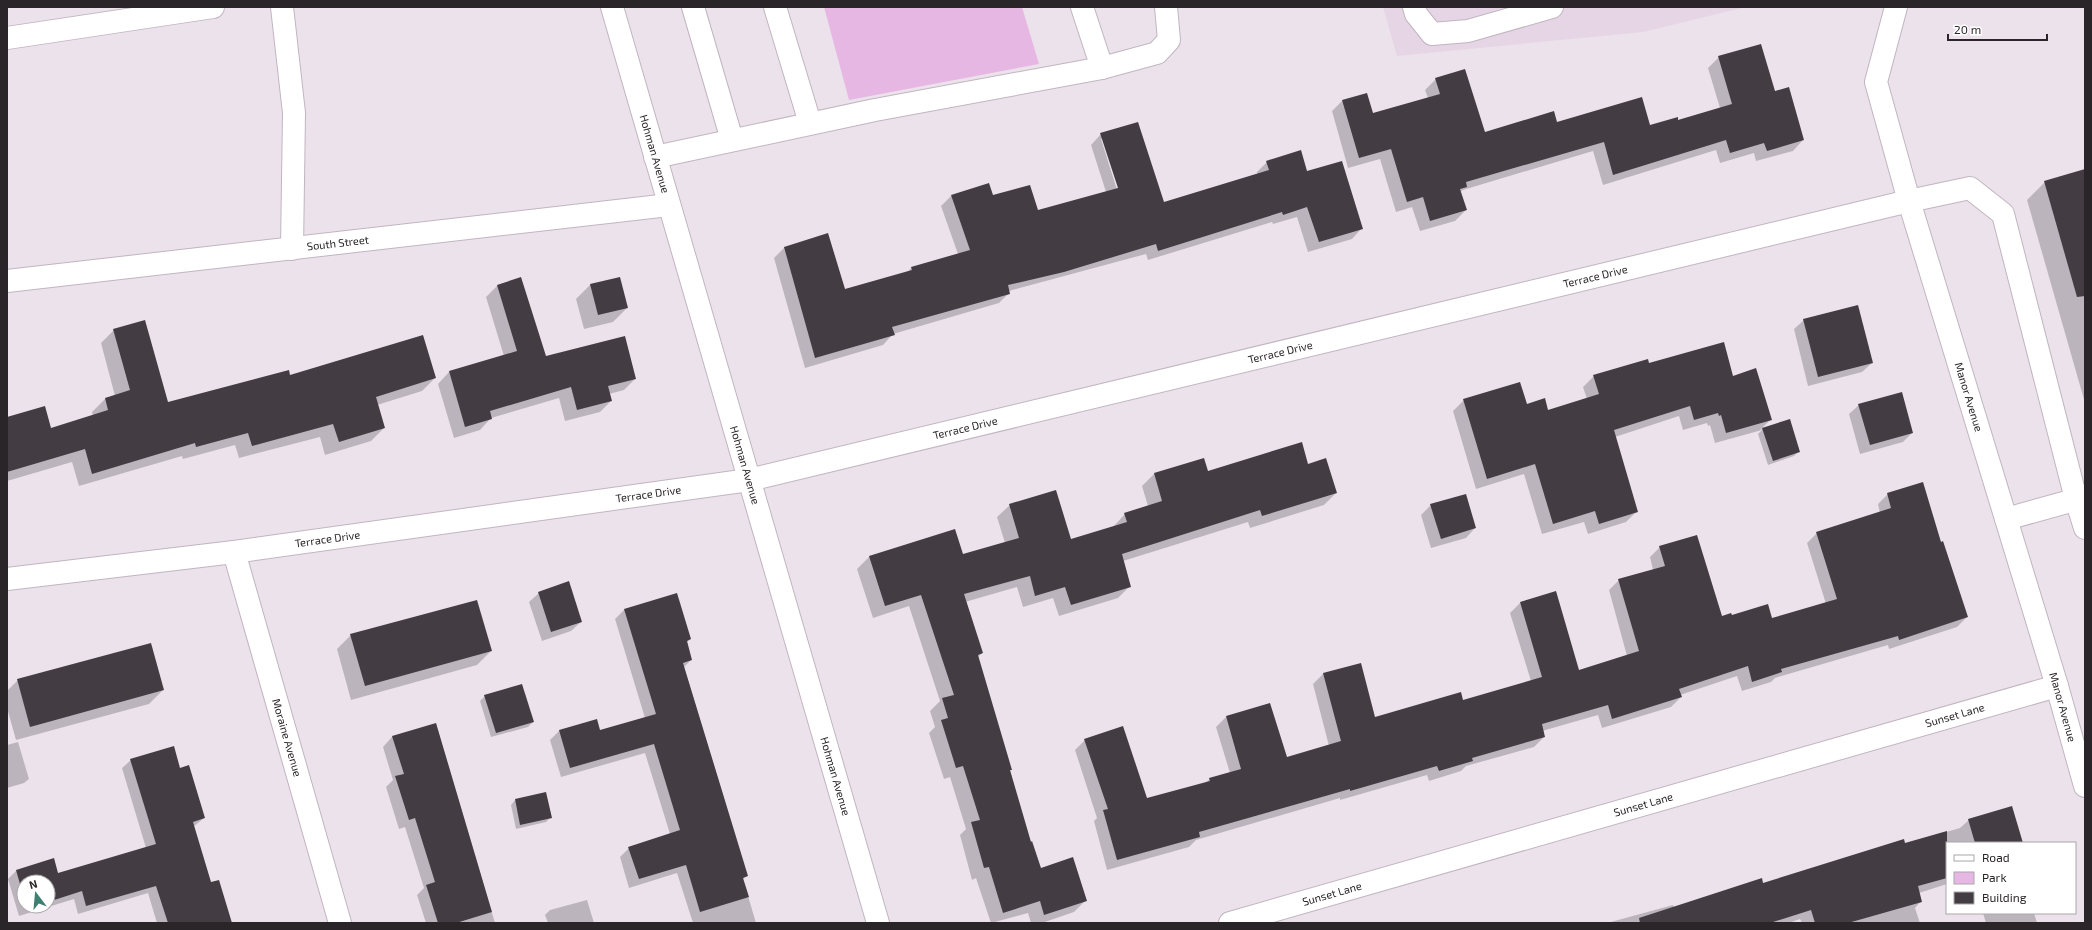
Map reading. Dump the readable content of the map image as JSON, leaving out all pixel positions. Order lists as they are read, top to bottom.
{
  "streets": {
    "street": [
      "Hohman Avenue",
      "South Street",
      "Terrace Drive",
      "Manor Avenue",
      "Sunset Lane",
      "Moraine Avenue"
    ]
  },
  "crossings": [
    ["Hohman Avenue", "South Street"],
    ["Hohman Avenue", "Terrace Drive"],
    ["Terrace Drive", "Manor Avenue"],
    ["Terrace Drive", "Moraine Avenue"],
    ["Manor Avenue", "Sunset Lane"]
  ],
  "legend": ["Road", "Park", "Building"],
  "scale_bar": "20 m",
  "north": "top"
}
